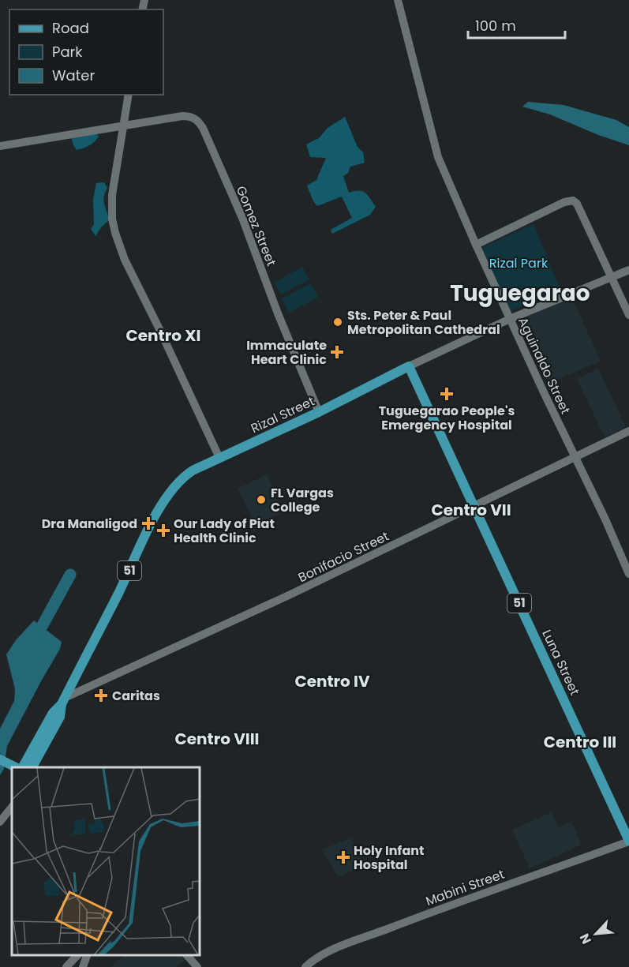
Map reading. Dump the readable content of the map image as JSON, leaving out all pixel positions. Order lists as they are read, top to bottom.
{
  "streets": {
    "main road": ["Rizal Street", "51", "Luna Street"],
    "street": [
      "Gomez Street",
      "Aguinaldo Street",
      "Bonifacio Street",
      "Mabini Street"
    ]
  },
  "crossings": [
    ["Gomez Street", "Rizal Street"],
    ["Aguinaldo Street", "Rizal Street"],
    ["Aguinaldo Street", "Bonifacio Street"],
    ["Rizal Street", "Bonifacio Street"],
    ["Rizal Street", "Luna Street"],
    ["Bonifacio Street", "Luna Street"],
    ["Luna Street", "Mabini Street"]
  ],
  "districts": [
    "Tuguegarao",
    "Centro XI",
    "Centro VII",
    "Centro IV",
    "Centro VIII",
    "Centro III"
  ],
  "parks": ["Rizal Park"],
  "places": {
    "other": ["Sts. Peter & Paul Metropolitan Cathedral", "FL Vargas College"],
    "health": [
      "Immaculate Heart Clinic",
      "Tuguegarao People's Emergency Hospital",
      "Dra Manaligod",
      "Our Lady of Piat Health Clinic",
      "Caritas",
      "Holy Infant Hospital"
    ]
  },
  "legend": ["Road", "Park", "Water"],
  "scale_bar": "100 m",
  "north": "bottom left"
}
